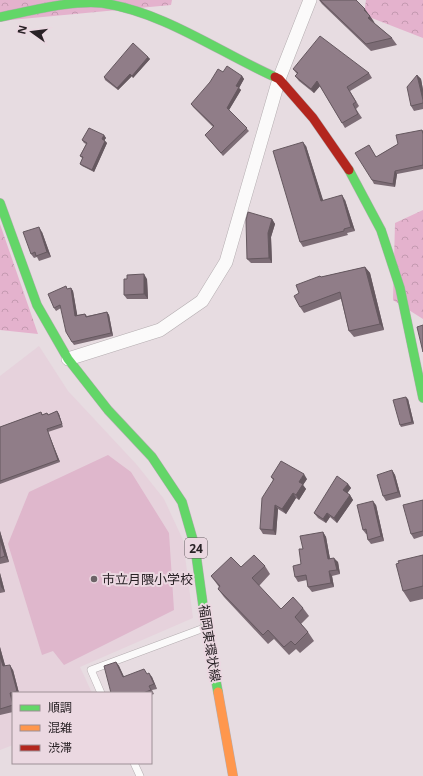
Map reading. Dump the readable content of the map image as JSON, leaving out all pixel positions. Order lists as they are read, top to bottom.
{
  "streets": {
    "street": ["24", "福岡東環状線"]
  },
  "crossings": [
    ["24", "福岡東環状線"]
  ],
  "places": ["市立月隈小学校"],
  "legend": ["順調", "混雑", "渋滞"],
  "north": "left"
}
